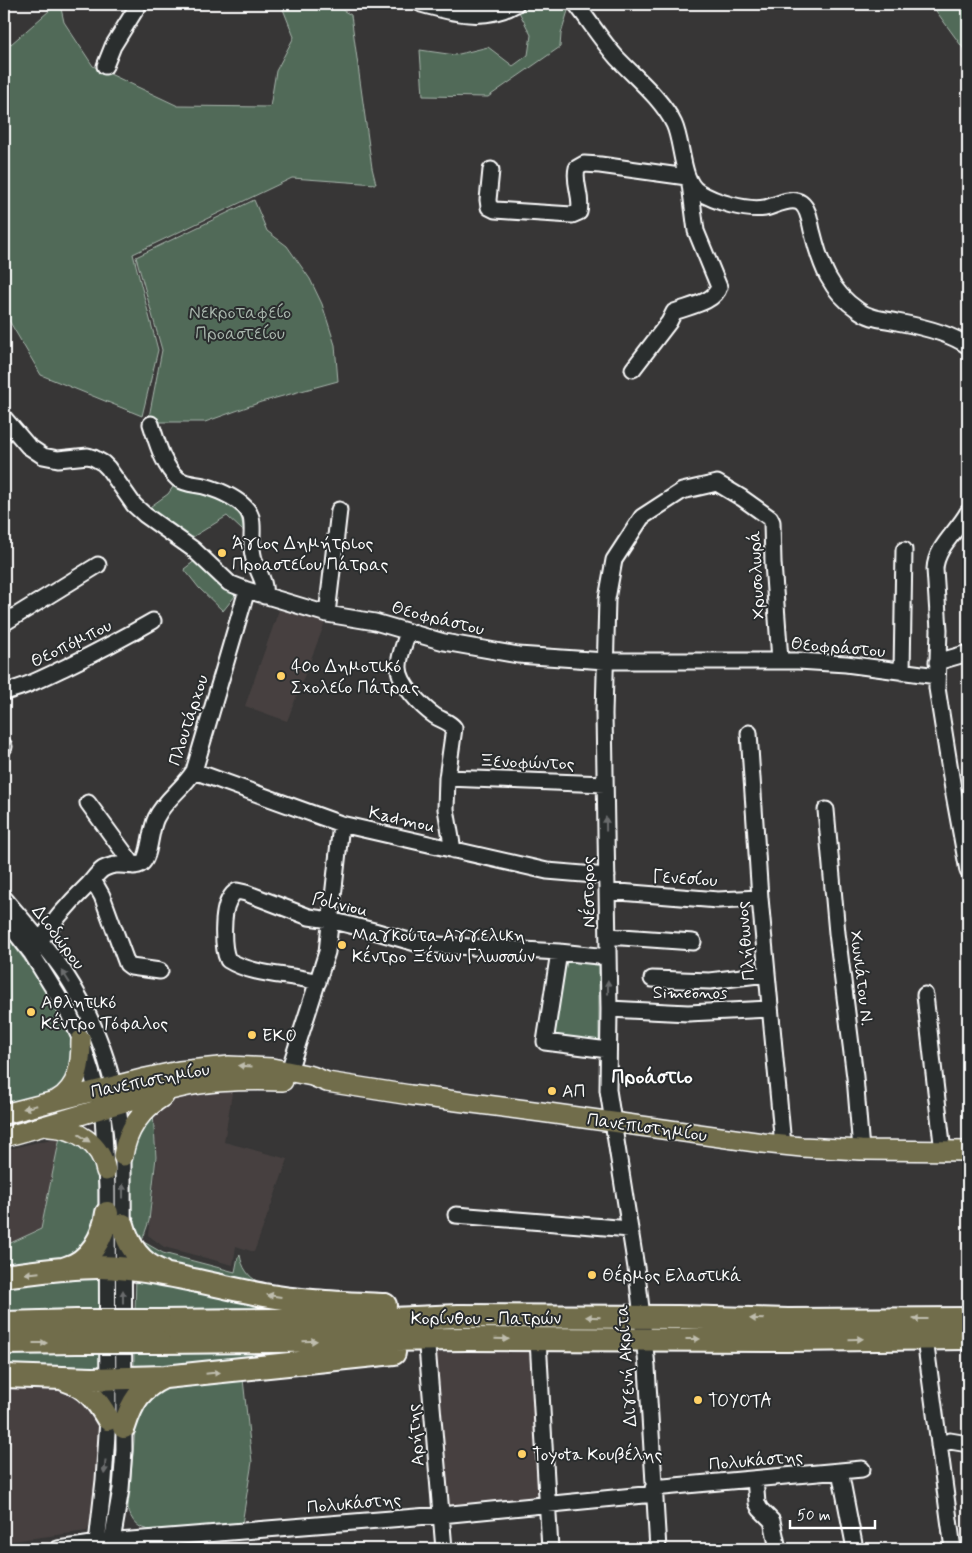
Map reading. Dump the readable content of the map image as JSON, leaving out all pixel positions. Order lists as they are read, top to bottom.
{
  "streets": {
    "highway": ["Κορίνθου - Πατρών"],
    "main road": ["Πανεπιστημίου"],
    "street": [
      "Χρυσολωρά",
      "Θεοφράστου",
      "Θεοπόμπου",
      "Πλουτάρχου",
      "Ξενοφώντος",
      "Kadmou",
      "Γενεσίου",
      "Νέστορος",
      "Poliviou",
      "Διοδώρου",
      "Πλήθωνος",
      "Χωνιάτου Ν.",
      "Simeonos",
      "Διγενή Ακρίτα",
      "Αρήτης",
      "Πολυκάστης"
    ]
  },
  "crossings": [
    ["Χρυσολωρά", "Θεοφράστου"],
    ["Χρυσολωρά", "Νέστορος"],
    ["Θεοφράστου", "Πλουτάρχου"],
    ["Θεοφράστου", "Νέστορος"],
    ["Πλουτάρχου", "Kadmou"],
    ["Ξενοφώντος", "Νέστορος"],
    ["Kadmou", "Γενεσίου"],
    ["Kadmou", "Νέστορος"],
    ["Γενεσίου", "Νέστορος"],
    ["Γενεσίου", "Πλήθωνος"],
    ["Νέστορος", "Poliviou"],
    ["Νέστορος", "Simeonos"],
    ["Νέστορος", "Πανεπιστημίου"],
    ["Νέστορος", "Διγενή Ακρίτα"],
    ["Διοδώρου", "Πανεπιστημίου"],
    ["Πλήθωνος", "Simeonos"],
    ["Πλήθωνος", "Πανεπιστημίου"],
    ["Χωνιάτου Ν.", "Πανεπιστημίου"],
    ["Πανεπιστημίου", "Διγενή Ακρίτα"],
    ["Κορίνθου - Πατρών", "Διγενή Ακρίτα"],
    ["Διγενή Ακρίτα", "Πολυκάστης"],
    ["Αρήτης", "Πολυκάστης"]
  ],
  "districts": ["Προάστιο"],
  "parks": ["Νεκροταφείο Προαστείου"],
  "places": [
    "Άγιος Δημήτριος Προαστείου Πάτρας",
    "40ο Δημοτικό Σχολείο Πάτρας",
    "Μαγκούτα Αγγελικη Κέντρο Ξένων Γλωσσών",
    "Αθλητικό Κέντρο Τόφαλος",
    "EKO",
    "ΑΠ",
    "Θέρμος Ελαστικά",
    "TOYOTA",
    "Toyota Κουβέλης"
  ],
  "scale_bar": "50 m"
}
